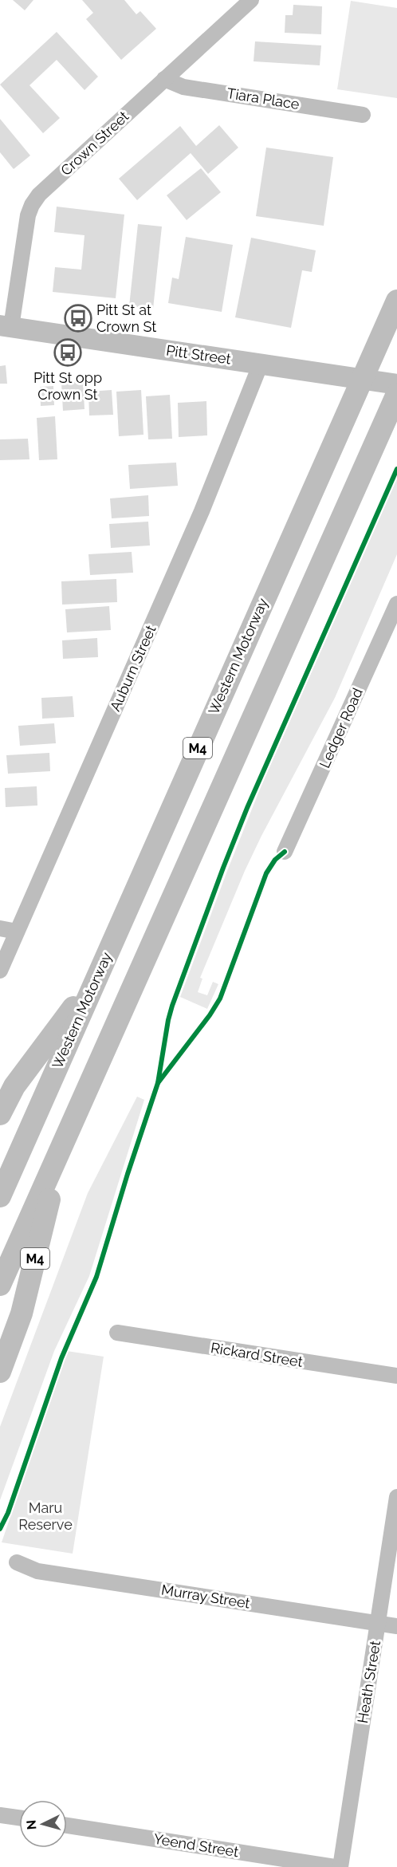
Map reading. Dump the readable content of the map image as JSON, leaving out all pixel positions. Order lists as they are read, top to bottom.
{
  "streets": {
    "highway": ["Western Motorway", "M4"],
    "main road": ["Pitt Street"],
    "street": [
      "Tiara Place",
      "Crown Street",
      "Auburn Street",
      "Ledger Road",
      "Rickard Street",
      "Murray Street",
      "Heath Street",
      "Yeend Street"
    ]
  },
  "crossings": [
    ["Tiara Place", "Crown Street"],
    ["Crown Street", "Pitt Street"],
    ["Pitt Street", "Auburn Street"],
    ["Murray Street", "Heath Street"]
  ],
  "parks": ["Maru Reserve"],
  "places": {
    "bus stop": ["Pitt St at Crown St", "Pitt St opp Crown St"]
  },
  "north": "left"
}
